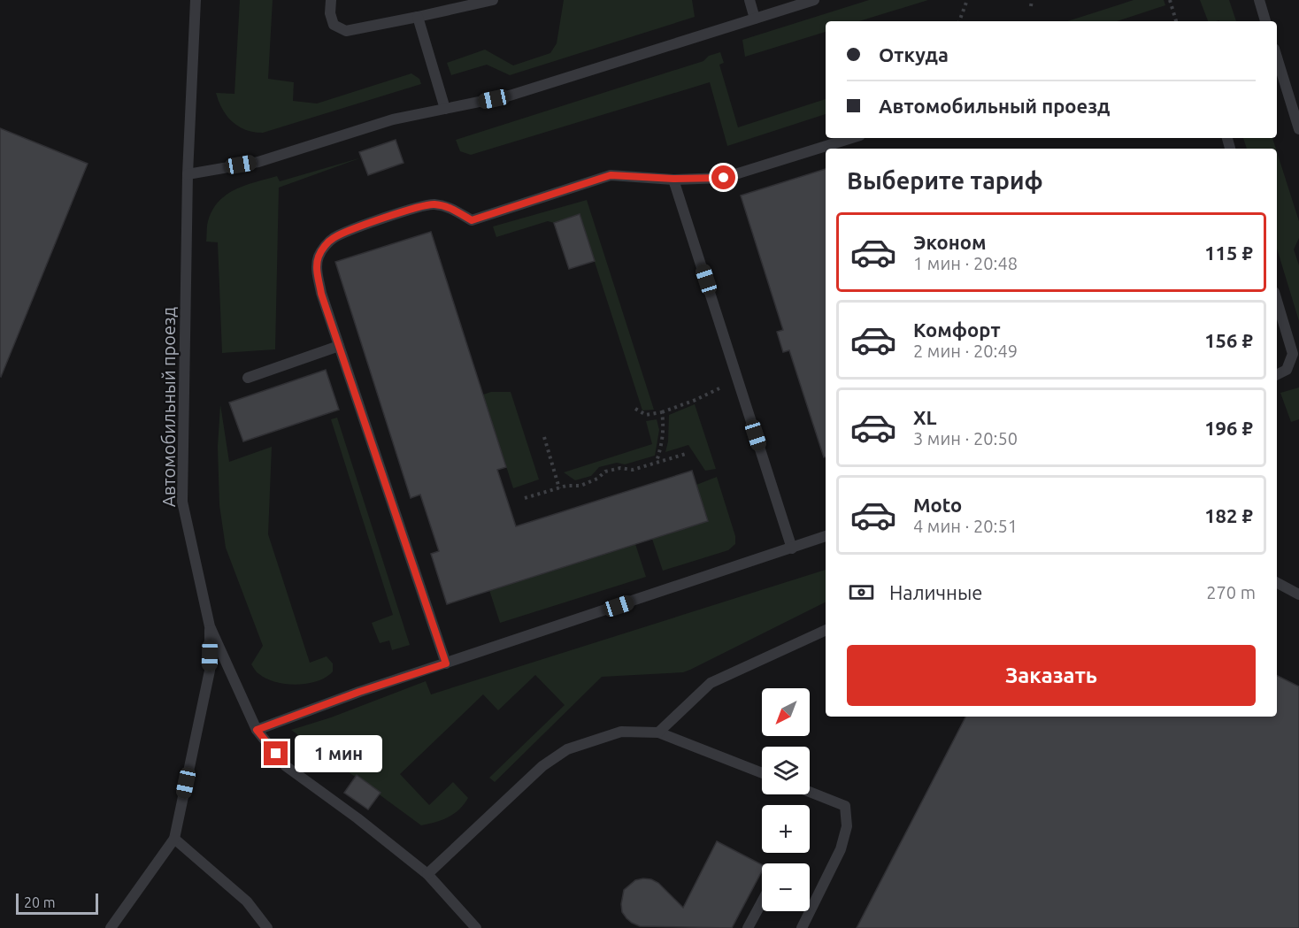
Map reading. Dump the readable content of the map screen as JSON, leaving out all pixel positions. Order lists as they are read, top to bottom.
{
  "streets": {
    "lane": ["Автомобильный проезд"]
  },
  "scale_bar": "20 m",
  "north": "bottom left",
  "page": {
    "banner": ["Откуда", "Автомобильный проезд"],
    "heading": "Выберите тариф",
    "list": [
      {
        "name": "Эконом",
        "note": "1 мин · 20:48",
        "value": "115 ₽"
      },
      {
        "name": "Комфорт",
        "note": "2 мин · 20:49",
        "value": "156 ₽"
      },
      {
        "name": "XL",
        "note": "3 мин · 20:50",
        "value": "196 ₽"
      },
      {
        "name": "Moto",
        "note": "4 мин · 20:51",
        "value": "182 ₽"
      }
    ],
    "pay": ["Наличные", "270 m"],
    "buttons": "Заказать",
    "map_buttons": ["+", "−"],
    "bubble": "1 мин",
    "scale": "20 m"
  }
}
